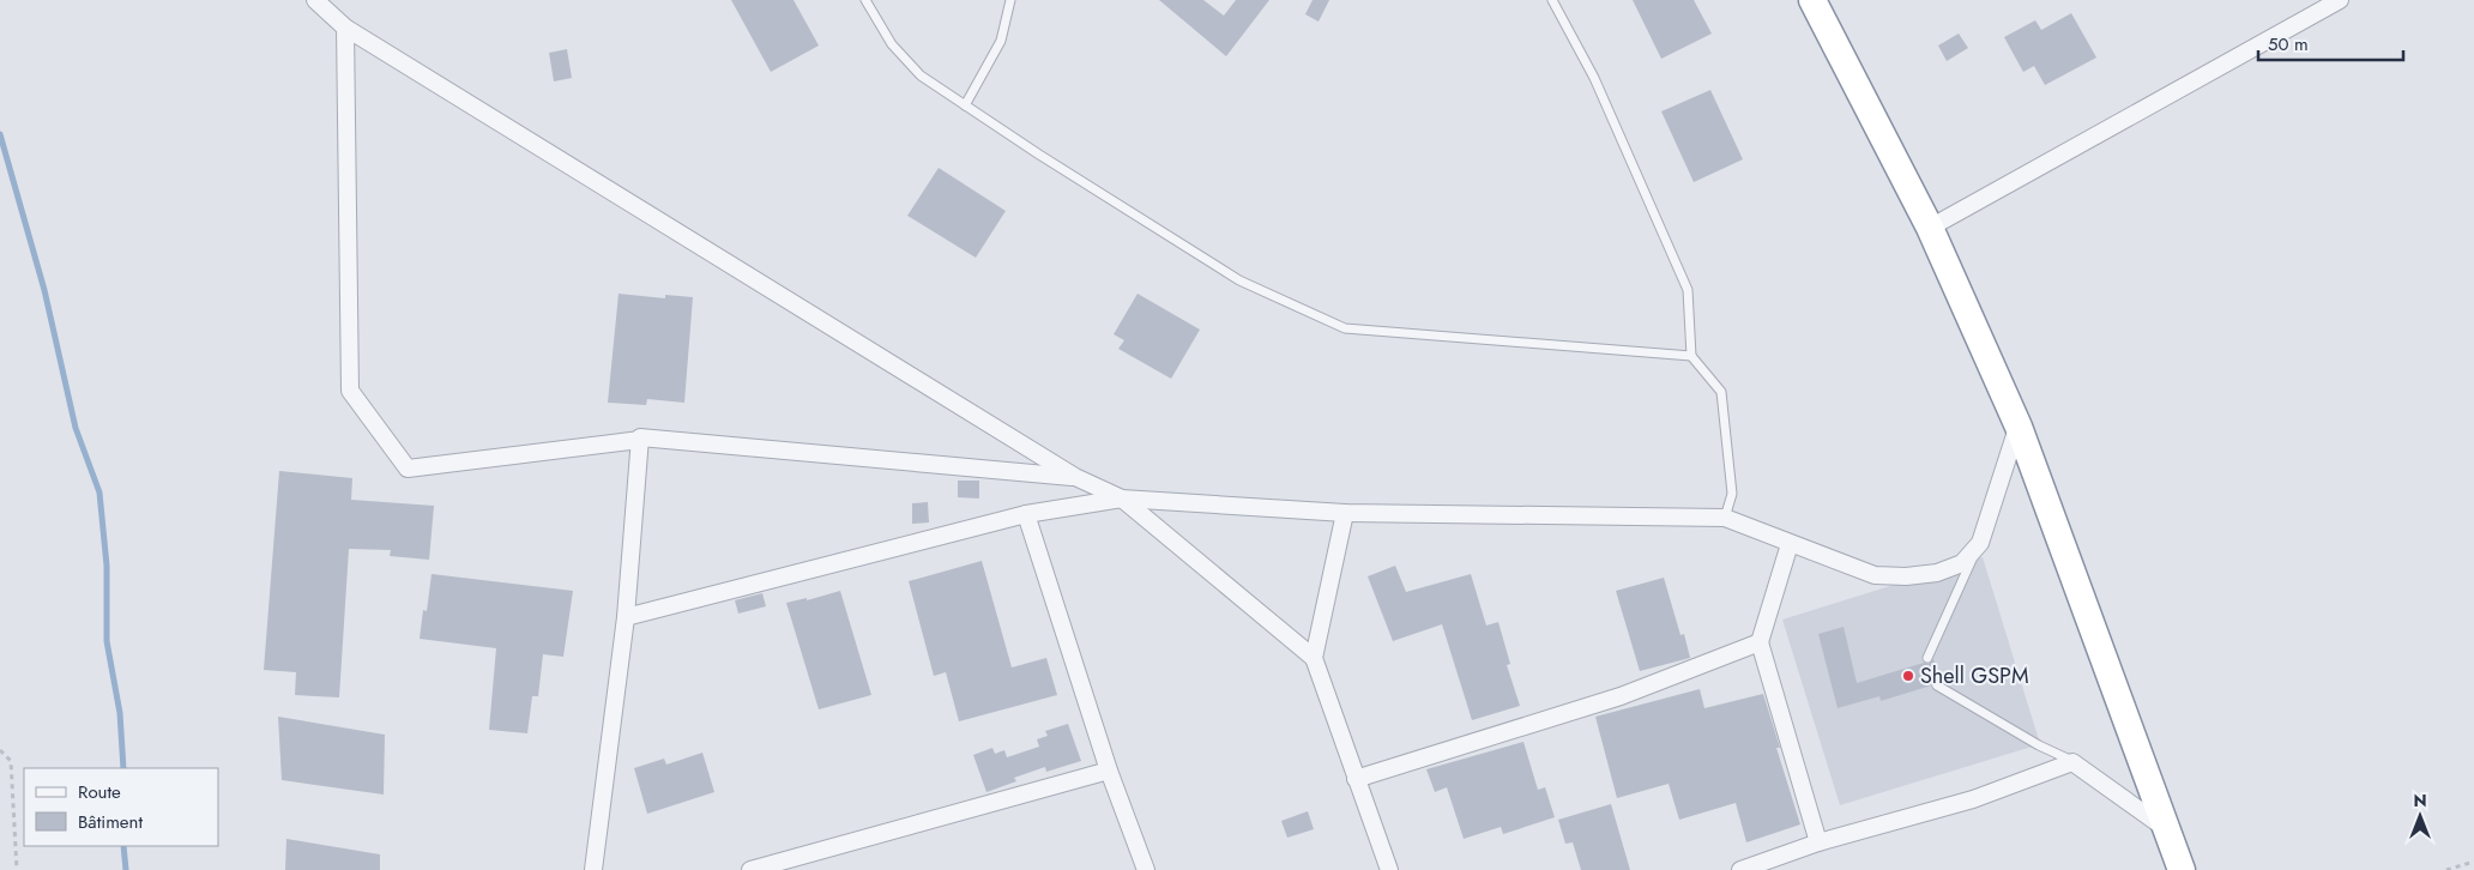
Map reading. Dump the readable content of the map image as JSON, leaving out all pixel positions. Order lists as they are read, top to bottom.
{
  "places": ["Shell GSPM"],
  "legend": ["Route", "Bâtiment"],
  "scale_bar": "50 m",
  "north": "top"
}
